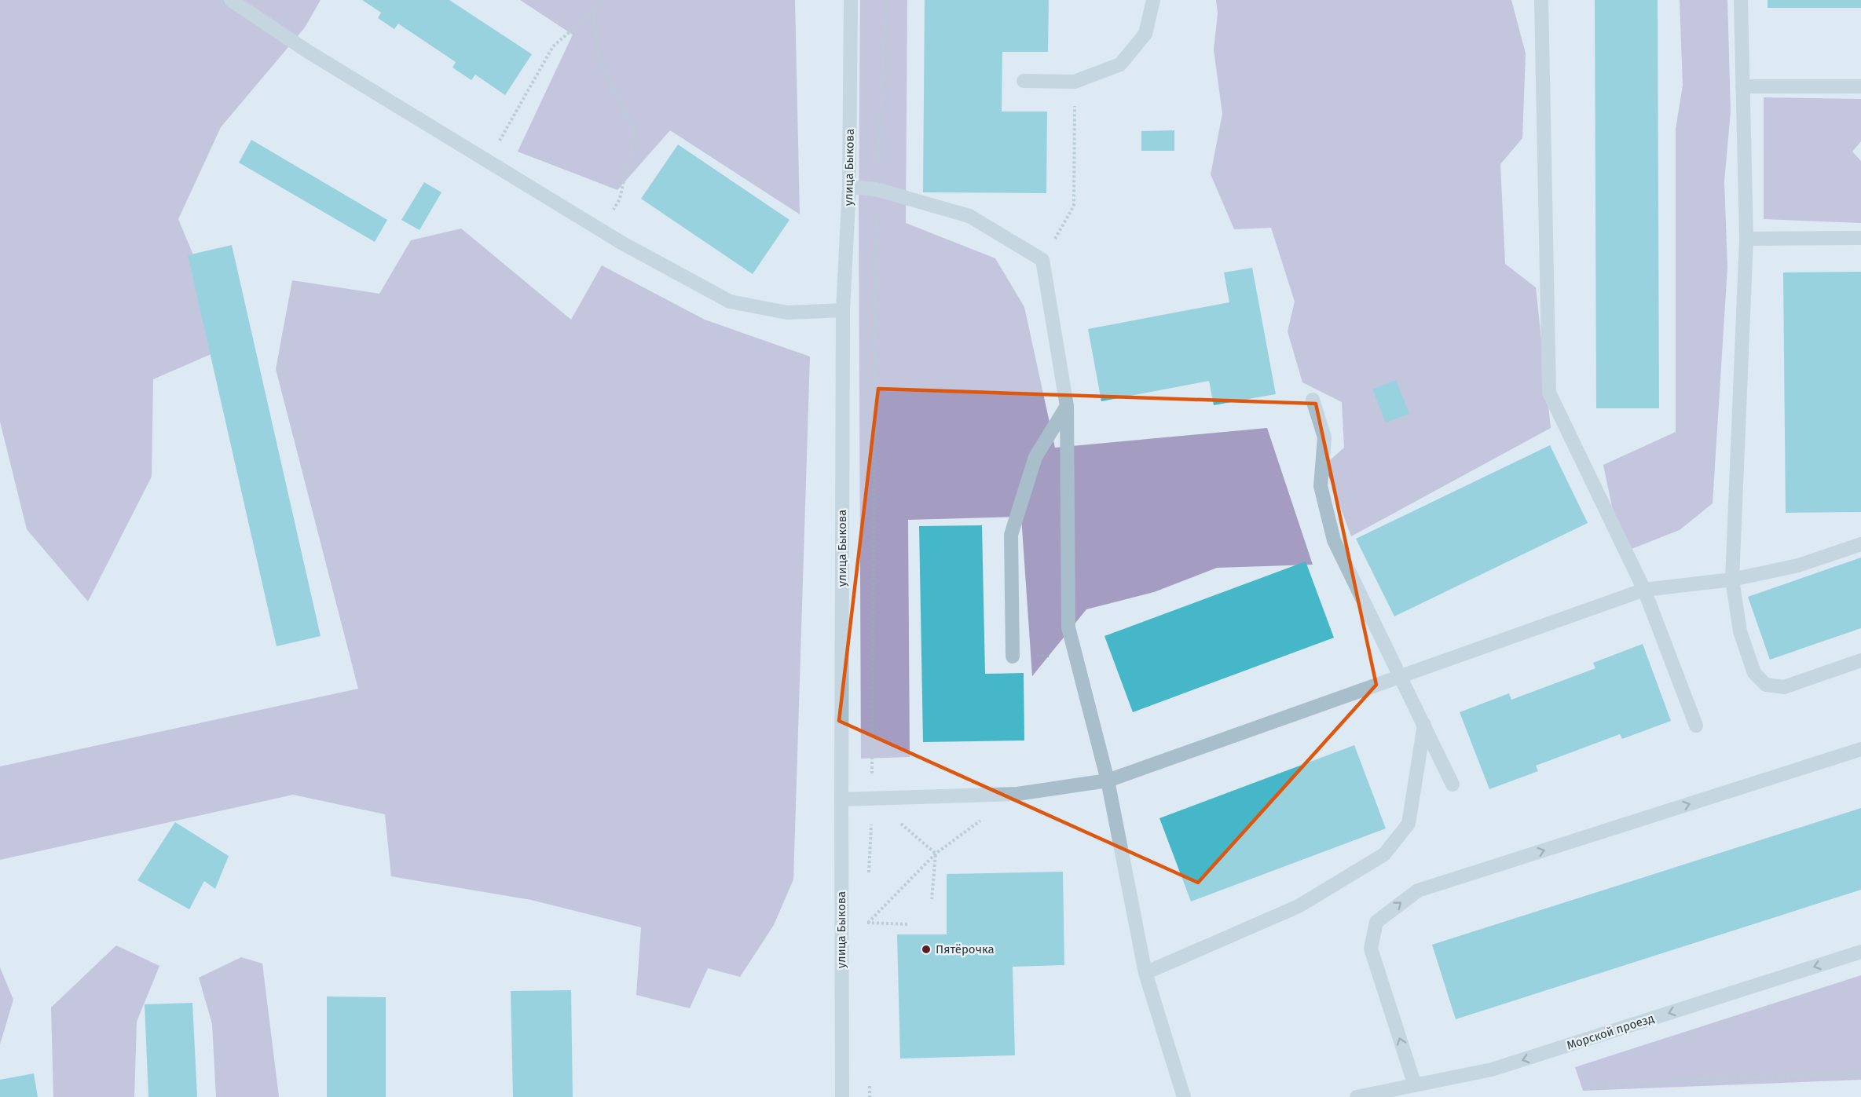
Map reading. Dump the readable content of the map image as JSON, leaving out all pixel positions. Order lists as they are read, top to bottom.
{
  "streets": {
    "street": ["улица Быкова", "Морской проезд"]
  },
  "one_way": ["Морской проезд"],
  "places": ["Пятёрочка"]
}
